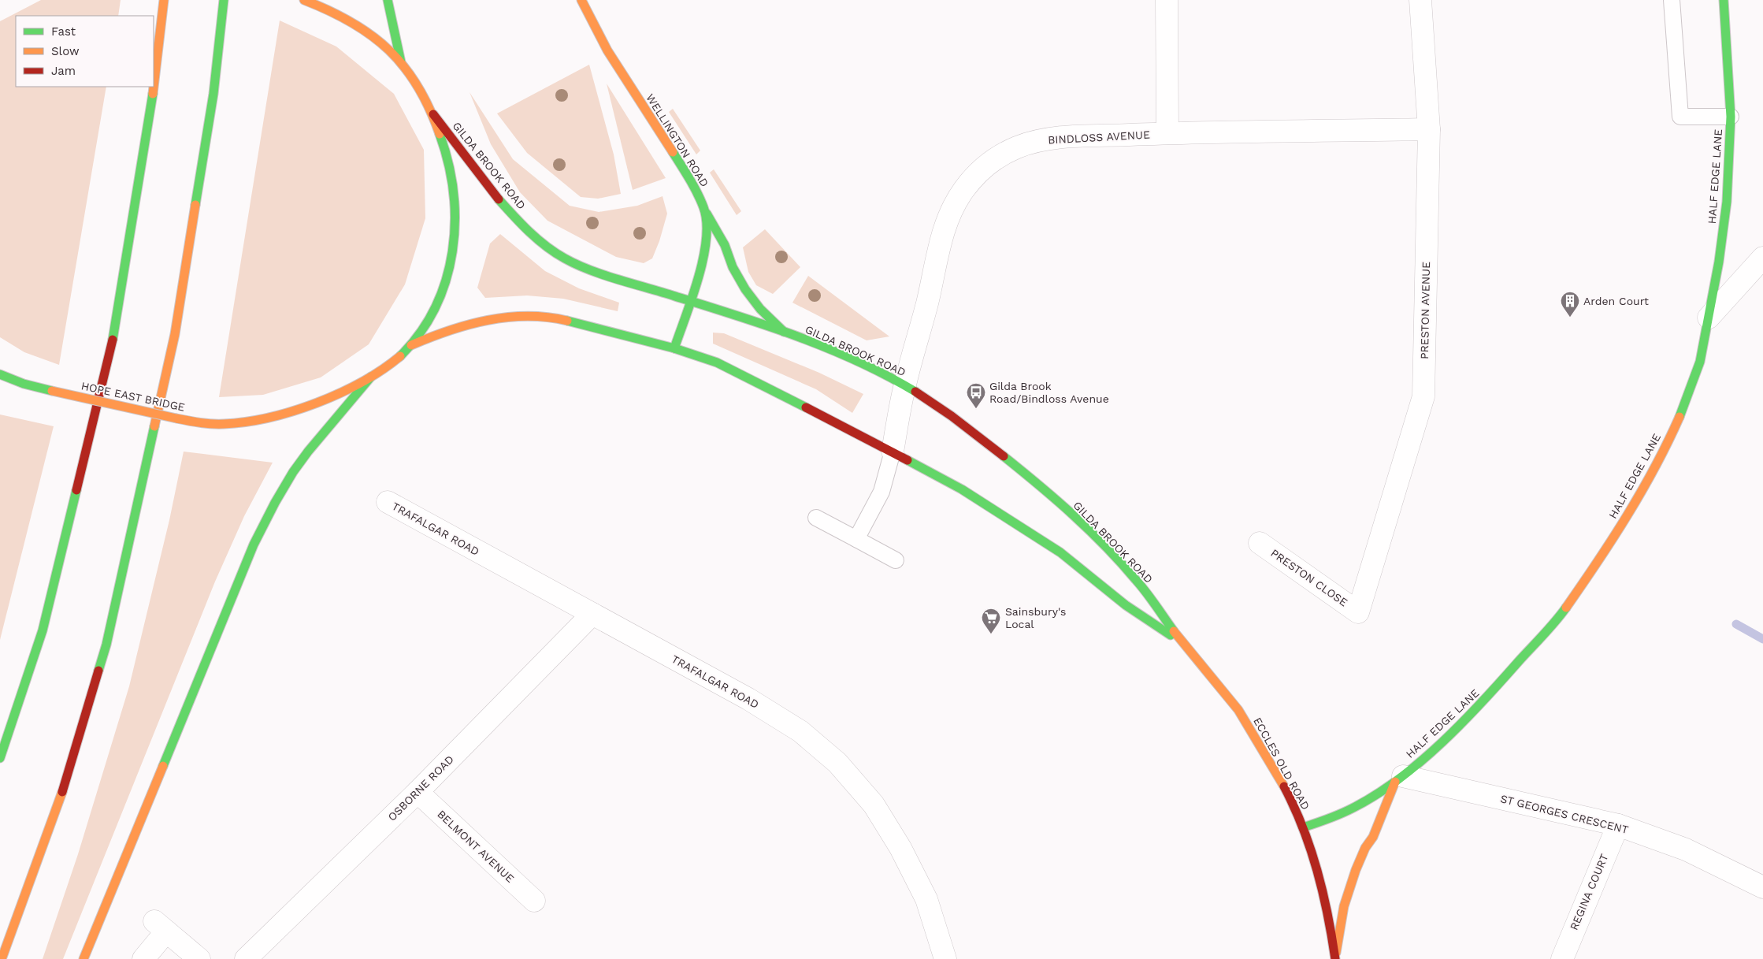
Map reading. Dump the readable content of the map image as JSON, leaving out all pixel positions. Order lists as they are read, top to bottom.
{
  "streets": {
    "main road": [
      "WELLINGTON ROAD",
      "GILDA BROOK ROAD",
      "HALF EDGE LANE",
      "HOPE EAST BRIDGE",
      "ECCLES OLD ROAD"
    ],
    "street": [
      "BINDLOSS AVENUE",
      "PRESTON AVENUE",
      "TRAFALGAR ROAD",
      "PRESTON CLOSE",
      "OSBORNE ROAD",
      "ST GEORGES CRESCENT",
      "BELMONT AVENUE",
      "REGINA COURT"
    ]
  },
  "crossings": [
    ["BINDLOSS AVENUE", "GILDA BROOK ROAD"],
    ["BINDLOSS AVENUE", "PRESTON AVENUE"],
    ["WELLINGTON ROAD", "GILDA BROOK ROAD"],
    ["GILDA BROOK ROAD", "ECCLES OLD ROAD"],
    ["HALF EDGE LANE", "ECCLES OLD ROAD"],
    ["HALF EDGE LANE", "ST GEORGES CRESCENT"],
    ["PRESTON AVENUE", "PRESTON CLOSE"],
    ["TRAFALGAR ROAD", "OSBORNE ROAD"],
    ["OSBORNE ROAD", "BELMONT AVENUE"],
    ["ST GEORGES CRESCENT", "REGINA COURT"]
  ],
  "places": {
    "building": ["Arden Court"],
    "bus stop": ["Gilda Brook Road/Bindloss Avenue"],
    "supermarket": ["Sainsbury's Local"]
  },
  "legend": ["Fast", "Slow", "Jam"]
}
